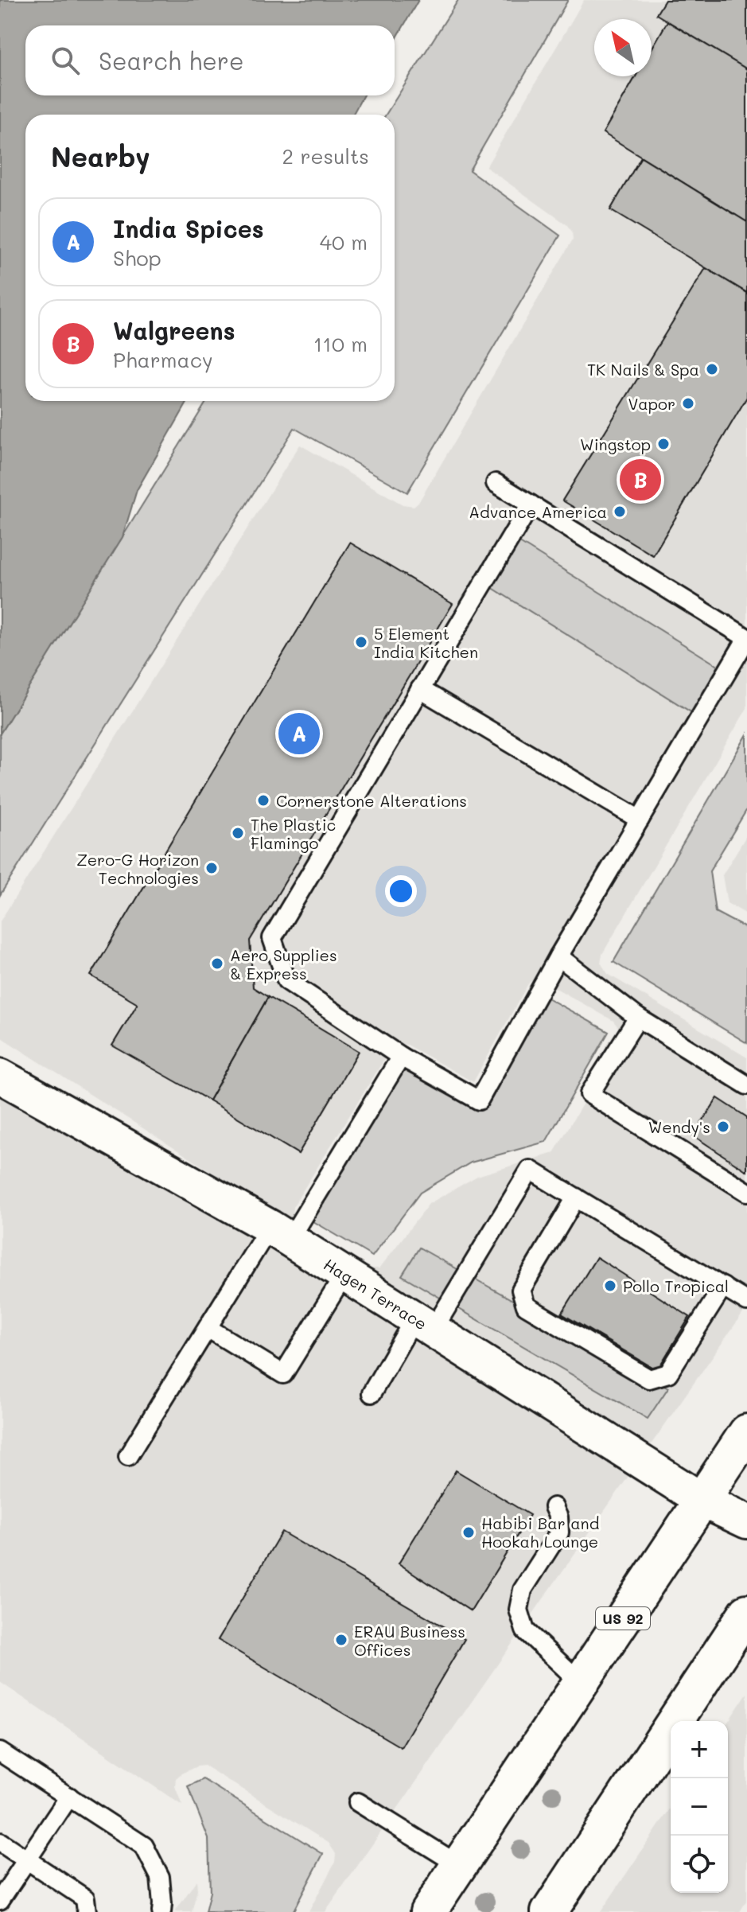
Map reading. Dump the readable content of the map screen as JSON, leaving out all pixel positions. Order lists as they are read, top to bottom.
{
  "streets": {
    "main road": ["US 92"],
    "street": ["Hagen Terrace"]
  },
  "crossings": [
    ["Hagen Terrace", "US 92"]
  ],
  "places": [
    "TK Nails & Spa",
    "Vapor",
    "Wingstop",
    "Advance America",
    "5 Element India Kitchen",
    "Cornerstone Alterations",
    "The Plastic Flamingo",
    "Zero-G Horizon Technologies",
    "Aero Supplies & Express",
    "Wendy's",
    "Pollo Tropical",
    "Habibi Bar and Hookah Lounge",
    "ERAU Business Offices"
  ],
  "north": "top left",
  "page": {
    "search": "Search here",
    "heading": ["Nearby", "2 results"],
    "list": [
      {
        "mark": "A",
        "name": "India Spices",
        "note": "Shop",
        "value": "40 m"
      },
      {
        "mark": "B",
        "name": "Walgreens",
        "note": "Pharmacy",
        "value": "110 m"
      }
    ],
    "pins": ["B", "A"],
    "map_buttons": ["+", "−"]
  }
}
